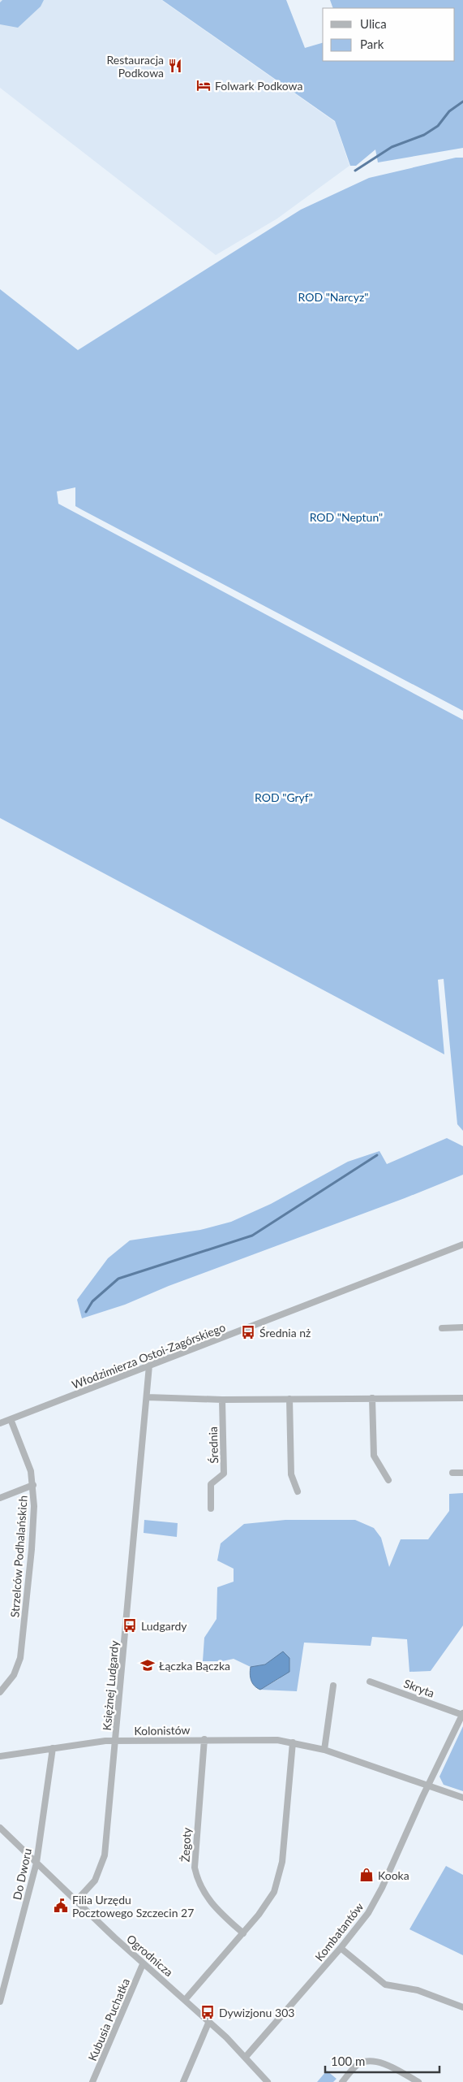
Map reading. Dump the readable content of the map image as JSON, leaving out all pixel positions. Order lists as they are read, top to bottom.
{
  "streets": {
    "street": [
      "Włodzimierza Ostoi-Zagórskiego",
      "Średnia",
      "Strzelców Podhalańskich",
      "Księżnej Ludgardy",
      "Skryta",
      "Kolonistów",
      "Żegoty",
      "Do Dworu",
      "Kombatantów",
      "Ogrodnicza",
      "Kubusia Puchatka"
    ]
  },
  "crossings": [
    ["Włodzimierza Ostoi-Zagórskiego", "Strzelców Podhalańskich"],
    ["Włodzimierza Ostoi-Zagórskiego", "Księżnej Ludgardy"],
    ["Księżnej Ludgardy", "Kolonistów"],
    ["Księżnej Ludgardy", "Ogrodnicza"],
    ["Skryta", "Kombatantów"],
    ["Kolonistów", "Żegoty"],
    ["Kolonistów", "Do Dworu"],
    ["Kolonistów", "Kombatantów"],
    ["Do Dworu", "Ogrodnicza"],
    ["Kombatantów", "Ogrodnicza"],
    ["Ogrodnicza", "Kubusia Puchatka"]
  ],
  "parks": ["ROD \"Narcyz\"", "ROD \"Neptun\"", "ROD \"Gryf\""],
  "places": {
    "restaurant": ["Restauracja Podkowa"],
    "hotel": ["Folwark Podkowa"],
    "bus stop": ["Średnia nż", "Ludgardy", "Dywizjonu 303"],
    "school or university": ["Łączka Bączka"],
    "shop": ["Kooka"],
    "public building": ["Filia Urzędu Pocztowego Szczecin 27"]
  },
  "legend": ["Ulica", "Park"],
  "scale_bar": "100 m"
}
